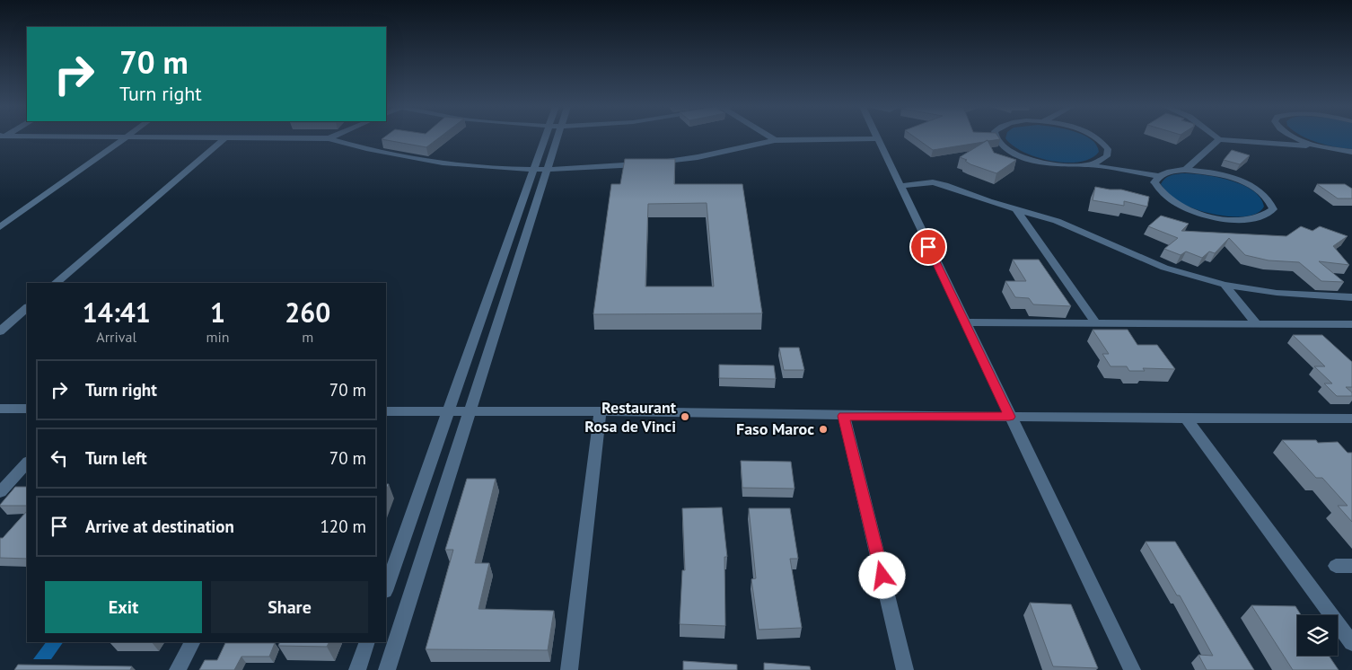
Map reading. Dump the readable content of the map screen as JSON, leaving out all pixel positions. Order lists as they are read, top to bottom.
{
  "places": ["Restaurant Rosa de Vinci", "Faso Maroc"],
  "page": {
    "turn": ["70 m", "Turn right"],
    "eta": [
      "14:41",
      "Arrival",
      "1",
      "min",
      "260",
      "m"
    ],
    "list": [
      {
        "name": "Turn right",
        "value": "70 m"
      },
      {
        "name": "Turn left",
        "value": "70 m"
      },
      {
        "name": "Arrive at destination",
        "value": "120 m"
      }
    ],
    "buttons": ["Exit", "Share"]
  }
}
